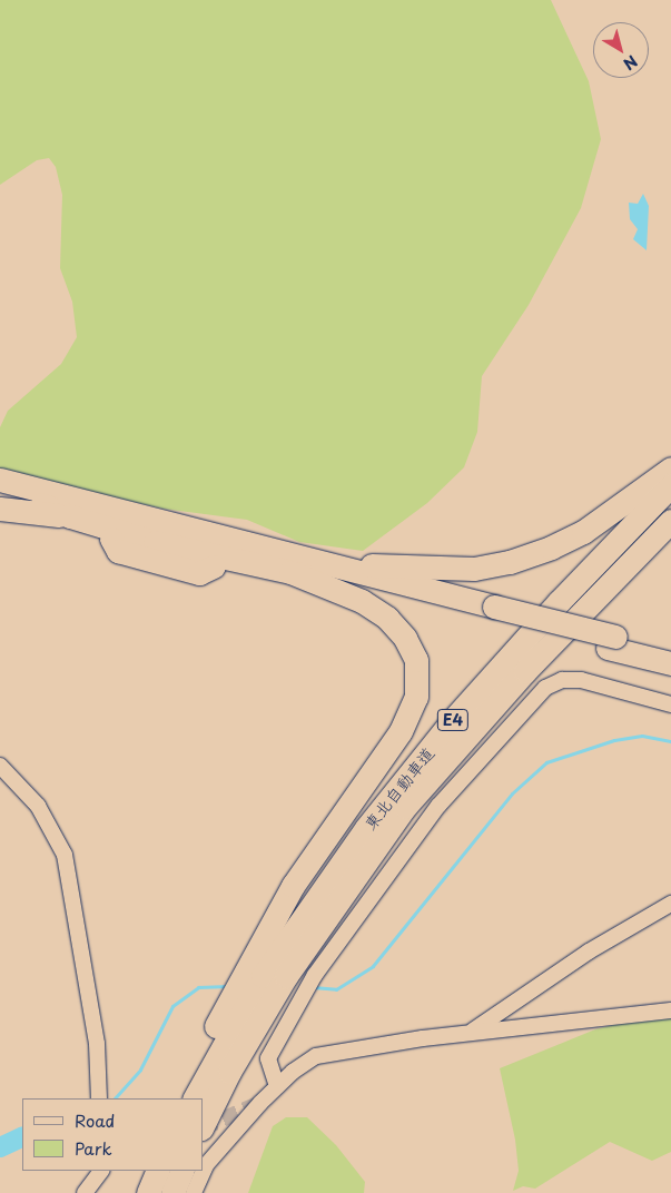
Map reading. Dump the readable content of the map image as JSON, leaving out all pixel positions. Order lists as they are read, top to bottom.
{
  "streets": {
    "highway": ["E4", "東北自動車道"]
  },
  "legend": ["Road", "Park"],
  "north": "bottom right"
}
